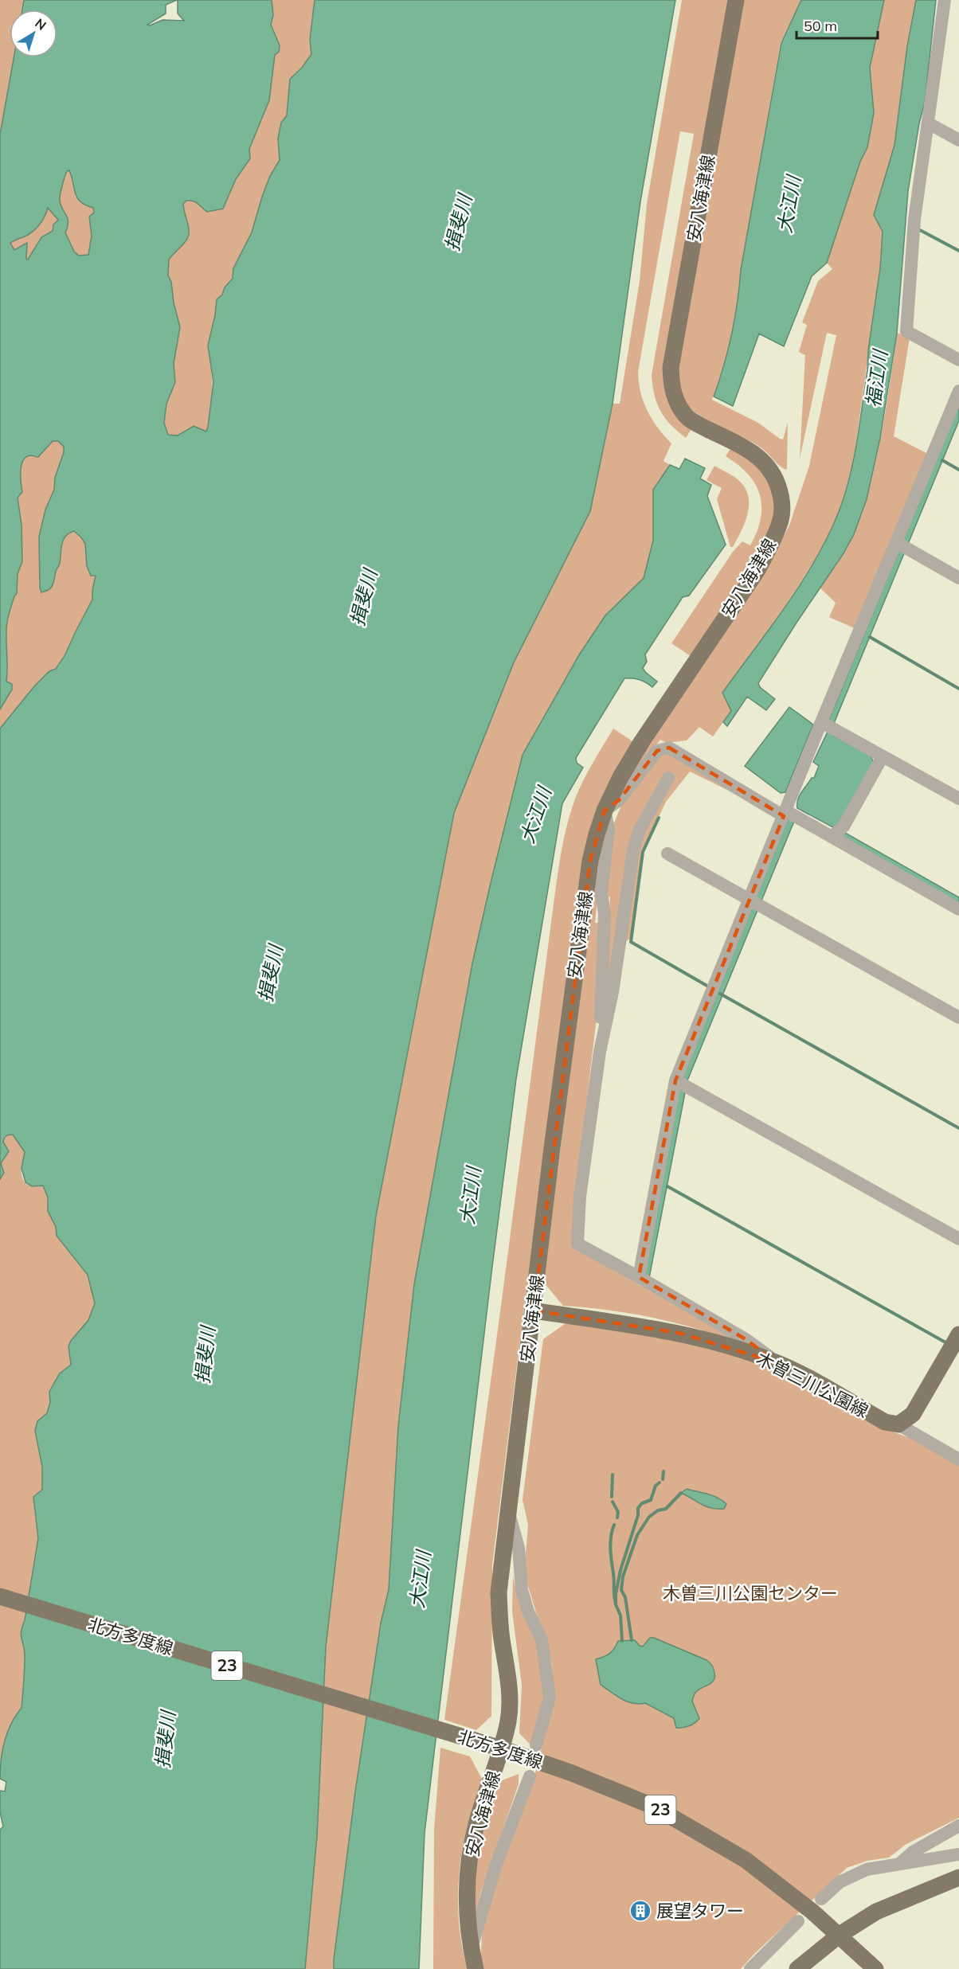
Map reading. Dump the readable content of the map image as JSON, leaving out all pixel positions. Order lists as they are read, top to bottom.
{
  "streets": {
    "main road": [
      "安八海津線",
      "木曽三川公園線",
      "北方多度線",
      "23"
    ]
  },
  "crossings": [
    ["安八海津線", "木曽三川公園線"],
    ["安八海津線", "北方多度線"]
  ],
  "water": ["大江川", "揖斐川", "福江川"],
  "parks": ["木曽三川公園センター"],
  "places": {
    "building": ["展望タワー"]
  },
  "scale_bar": "50 m",
  "north": "top right"
}
